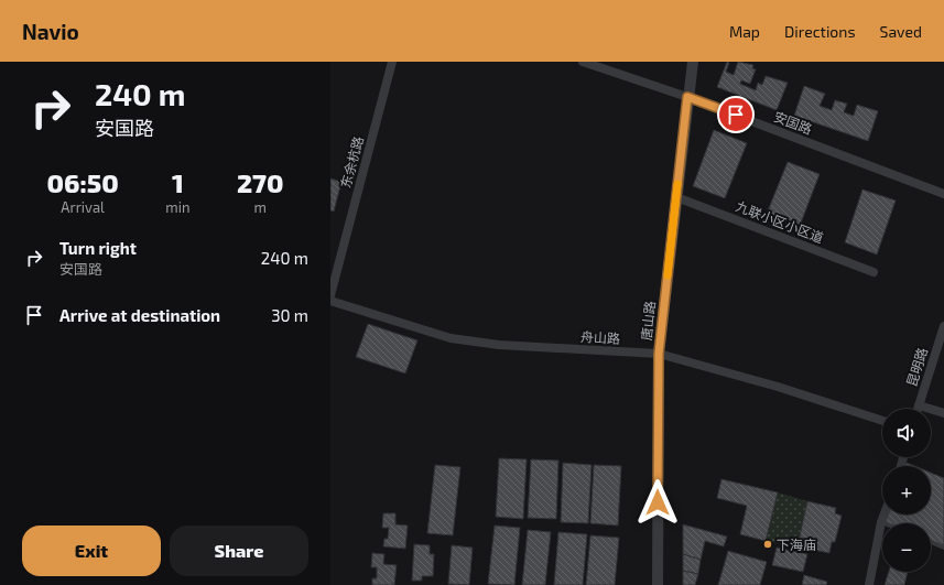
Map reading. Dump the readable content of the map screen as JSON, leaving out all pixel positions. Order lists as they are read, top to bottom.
{
  "streets": {
    "street": [
      "安国路",
      "东余杭路",
      "九联小区小区道",
      "唐山路",
      "舟山路",
      "昆明路"
    ]
  },
  "crossings": [
    ["安国路", "唐山路"],
    ["九联小区小区道", "唐山路"],
    ["唐山路", "舟山路"]
  ],
  "places": ["下海庙"],
  "page": {
    "header": "Navio",
    "nav": ["Map", "Directions", "Saved"],
    "turn": ["240 m", "安国路"],
    "eta": [
      "06:50",
      "Arrival",
      "1",
      "min",
      "270",
      "m"
    ],
    "list": [
      {
        "name": "Turn right",
        "note": "安国路",
        "value": "240 m"
      },
      {
        "name": "Arrive at destination",
        "value": "30 m"
      }
    ],
    "map_buttons": ["+", "−"],
    "buttons": ["Exit", "Share"]
  }
}
